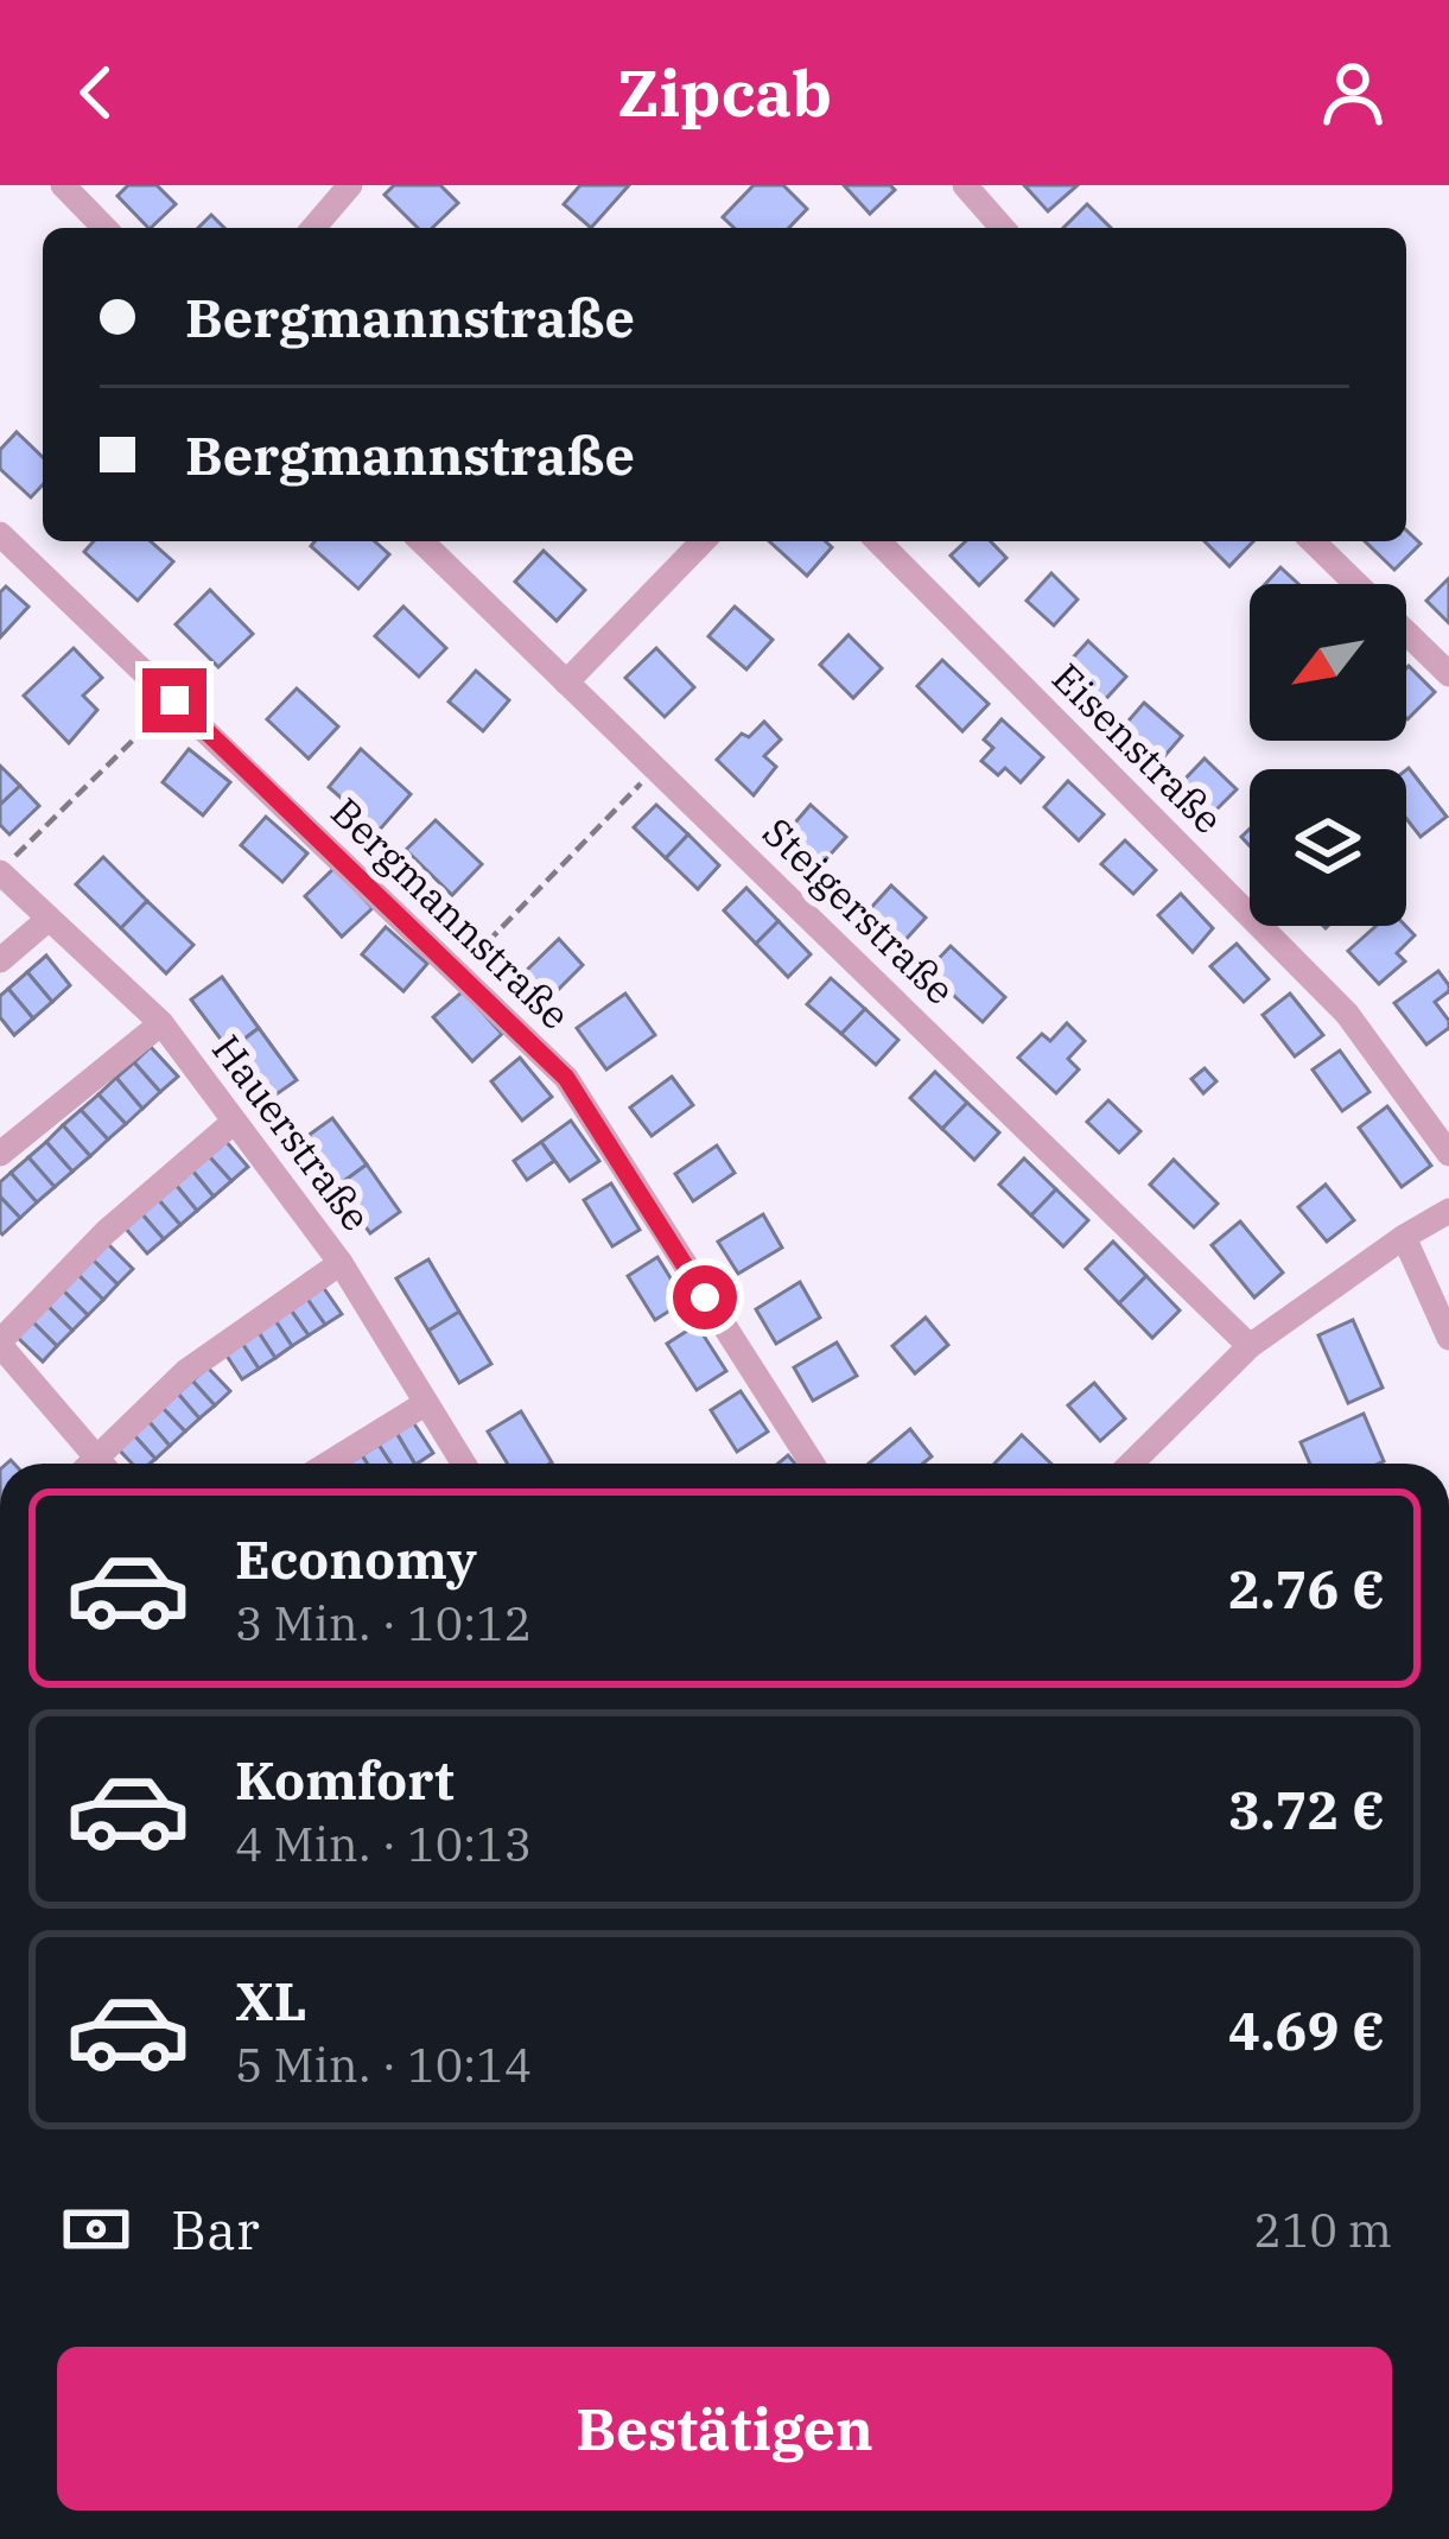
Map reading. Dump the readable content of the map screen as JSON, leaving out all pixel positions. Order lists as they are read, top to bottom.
{
  "streets": {
    "street": [
      "Eisenstraße",
      "Steigerstraße",
      "Bergmannstraße",
      "Hauerstraße"
    ]
  },
  "north": "bottom left",
  "page": {
    "header": "Zipcab",
    "banner": ["Bergmannstraße", "Bergmannstraße"],
    "list": [
      {
        "name": "Economy",
        "note": "3 Min. · 10:12",
        "value": "2.76 €"
      },
      {
        "name": "Komfort",
        "note": "4 Min. · 10:13",
        "value": "3.72 €"
      },
      {
        "name": "XL",
        "note": "5 Min. · 10:14",
        "value": "4.69 €"
      }
    ],
    "pay": ["Bar", "210 m"],
    "buttons": "Bestätigen"
  }
}
